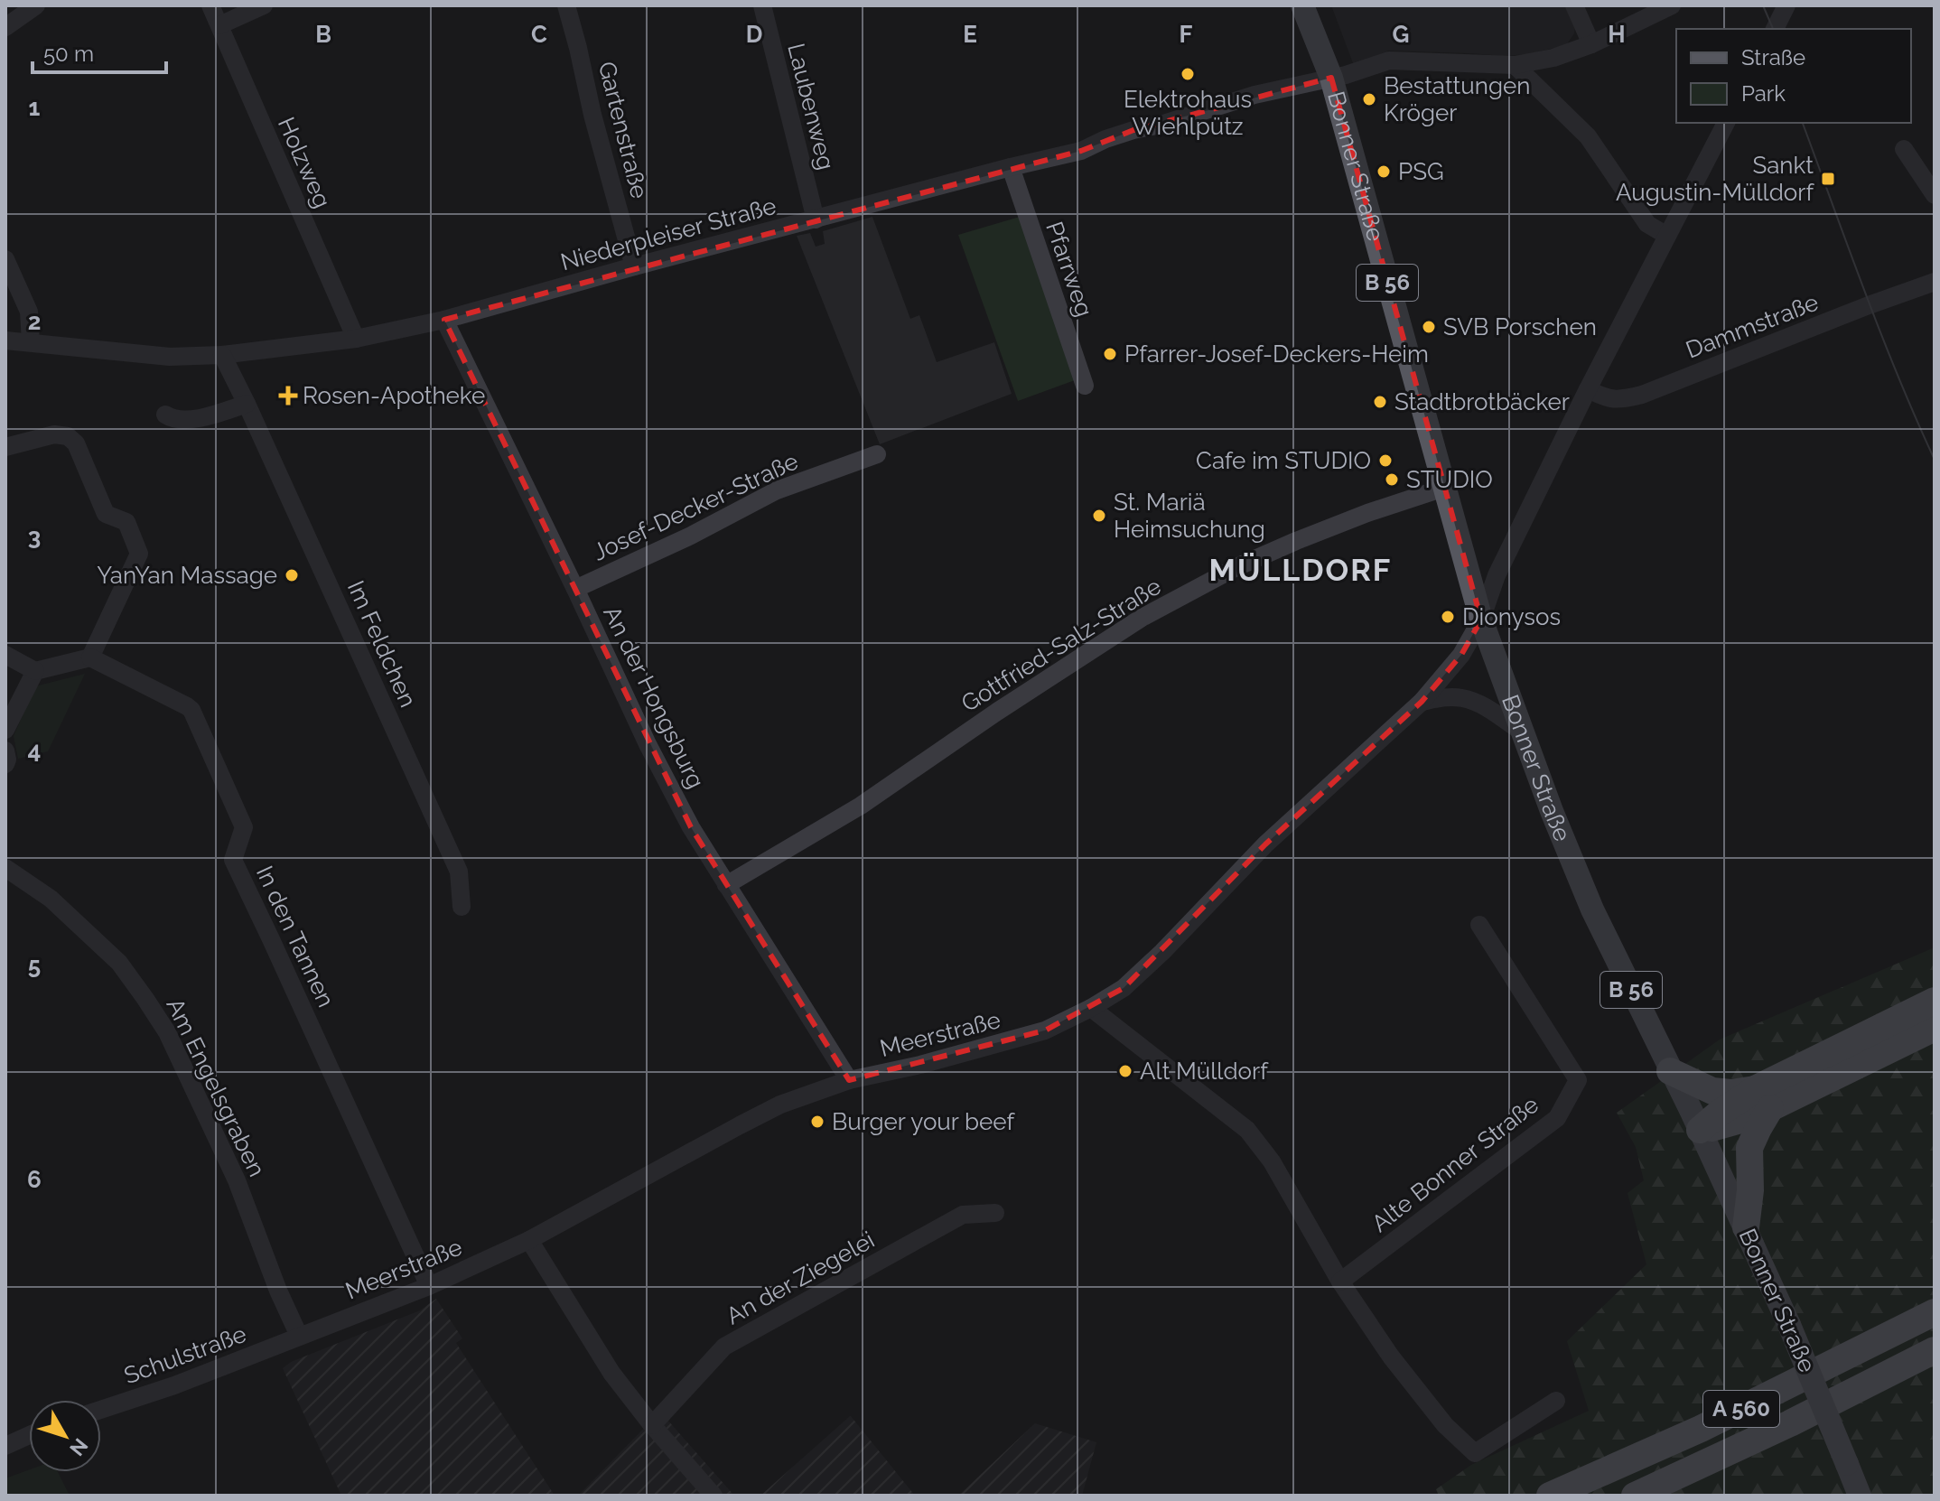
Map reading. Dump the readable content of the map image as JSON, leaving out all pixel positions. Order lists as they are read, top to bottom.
{
  "streets": {
    "highway": ["A 560"],
    "main road": ["Bonner Straße", "B 56"],
    "street": [
      "Laubenweg",
      "Gartenstraße",
      "Holzweg",
      "Niederpleiser Straße",
      "Pfarrweg",
      "Dammstraße",
      "Josef-Decker-Straße",
      "Im Feldchen",
      "Gottfried-Salz-Straße",
      "An der Hongsburg",
      "In den Tannen",
      "Meerstraße",
      "Am Engelsgraben",
      "Alte Bonner Straße",
      "An der Ziegelei",
      "Schulstraße"
    ]
  },
  "crossings": [
    ["Laubenweg", "Niederpleiser Straße"],
    ["Gartenstraße", "Niederpleiser Straße"],
    ["Holzweg", "Niederpleiser Straße"],
    ["Bonner Straße", "Niederpleiser Straße"],
    ["Bonner Straße", "Gottfried-Salz-Straße"],
    ["Bonner Straße", "Meerstraße"],
    ["Niederpleiser Straße", "Pfarrweg"],
    ["Niederpleiser Straße", "Im Feldchen"],
    ["Niederpleiser Straße", "An der Hongsburg"],
    ["Dammstraße", "Meerstraße"],
    ["Josef-Decker-Straße", "An der Hongsburg"],
    ["Gottfried-Salz-Straße", "An der Hongsburg"],
    ["An der Hongsburg", "Meerstraße"],
    ["In den Tannen", "Meerstraße"],
    ["Meerstraße", "Am Engelsgraben"],
    ["Meerstraße", "Schulstraße"],
    ["Am Engelsgraben", "Schulstraße"]
  ],
  "districts": ["MÜLLDORF"],
  "places": {
    "other": [
      "Elektrohaus Wiehlpütz",
      "Bestattungen Kröger",
      "PSG",
      "SVB Porschen",
      "Pfarrer-Josef-Deckers-Heim",
      "Stadtbrotbäcker",
      "Cafe im STUDIO",
      "STUDIO",
      "St. Mariä Heimsuchung",
      "YanYan Massage",
      "Dionysos",
      "Alt Mülldorf",
      "Burger your beef"
    ],
    "transit": ["Sankt Augustin-Mülldorf"],
    "health": ["Rosen-Apotheke"]
  },
  "legend": ["Straße", "Park"],
  "scale_bar": "50 m",
  "north": "bottom right",
  "grid": {
    "columns": [
      "B",
      "C",
      "D",
      "E",
      "F",
      "G",
      "H"
    ],
    "rows": [
      "1",
      "2",
      "3",
      "4",
      "5",
      "6"
    ]
  }
}
